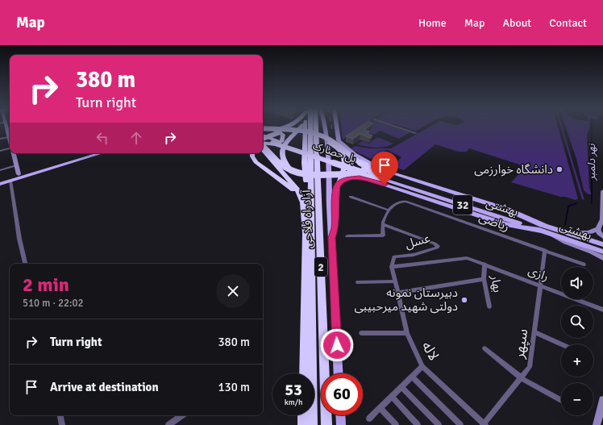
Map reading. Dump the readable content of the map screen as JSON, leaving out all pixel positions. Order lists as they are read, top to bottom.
{
  "streets": {
    "highway": [
      "پل حصارک",
      "32",
      "آزادراه فلاحی",
      "2"
    ],
    "main road": ["بهشتى", "بهشتی"],
    "street": [
      "ریاضی",
      "عسل",
      "رازی",
      "بهار",
      "سپهر",
      "لاله"
    ]
  },
  "crossings": [
    ["پل حصارک", "بهشتى"],
    ["بهشتى", "بهشتی"],
    ["ریاضی", "عسل"],
    ["ریاضی", "سپهر"],
    ["عسل", "رازی"],
    ["عسل", "لاله"],
    ["رازی", "بهار"],
    ["رازی", "سپهر"],
    ["رازی", "لاله"],
    ["سپهر", "لاله"]
  ],
  "water": ["نهر دلمبر"],
  "places": ["دانشگاه خوارزمی", "دبیرستان نمونه دولتی شهید میرحبیبی"],
  "page": {
    "header": "Map",
    "nav": [
      "Home",
      "Map",
      "About",
      "Contact"
    ],
    "turn": ["380 m", "Turn right"],
    "heading": ["2 min", "510 m · 22:02"],
    "map_buttons": ["+", "−"],
    "list": [
      {
        "name": "Turn right",
        "value": "380 m"
      },
      {
        "name": "Arrive at destination",
        "value": "130 m"
      }
    ],
    "speed": "53 km/h",
    "limit": "60"
  }
}
